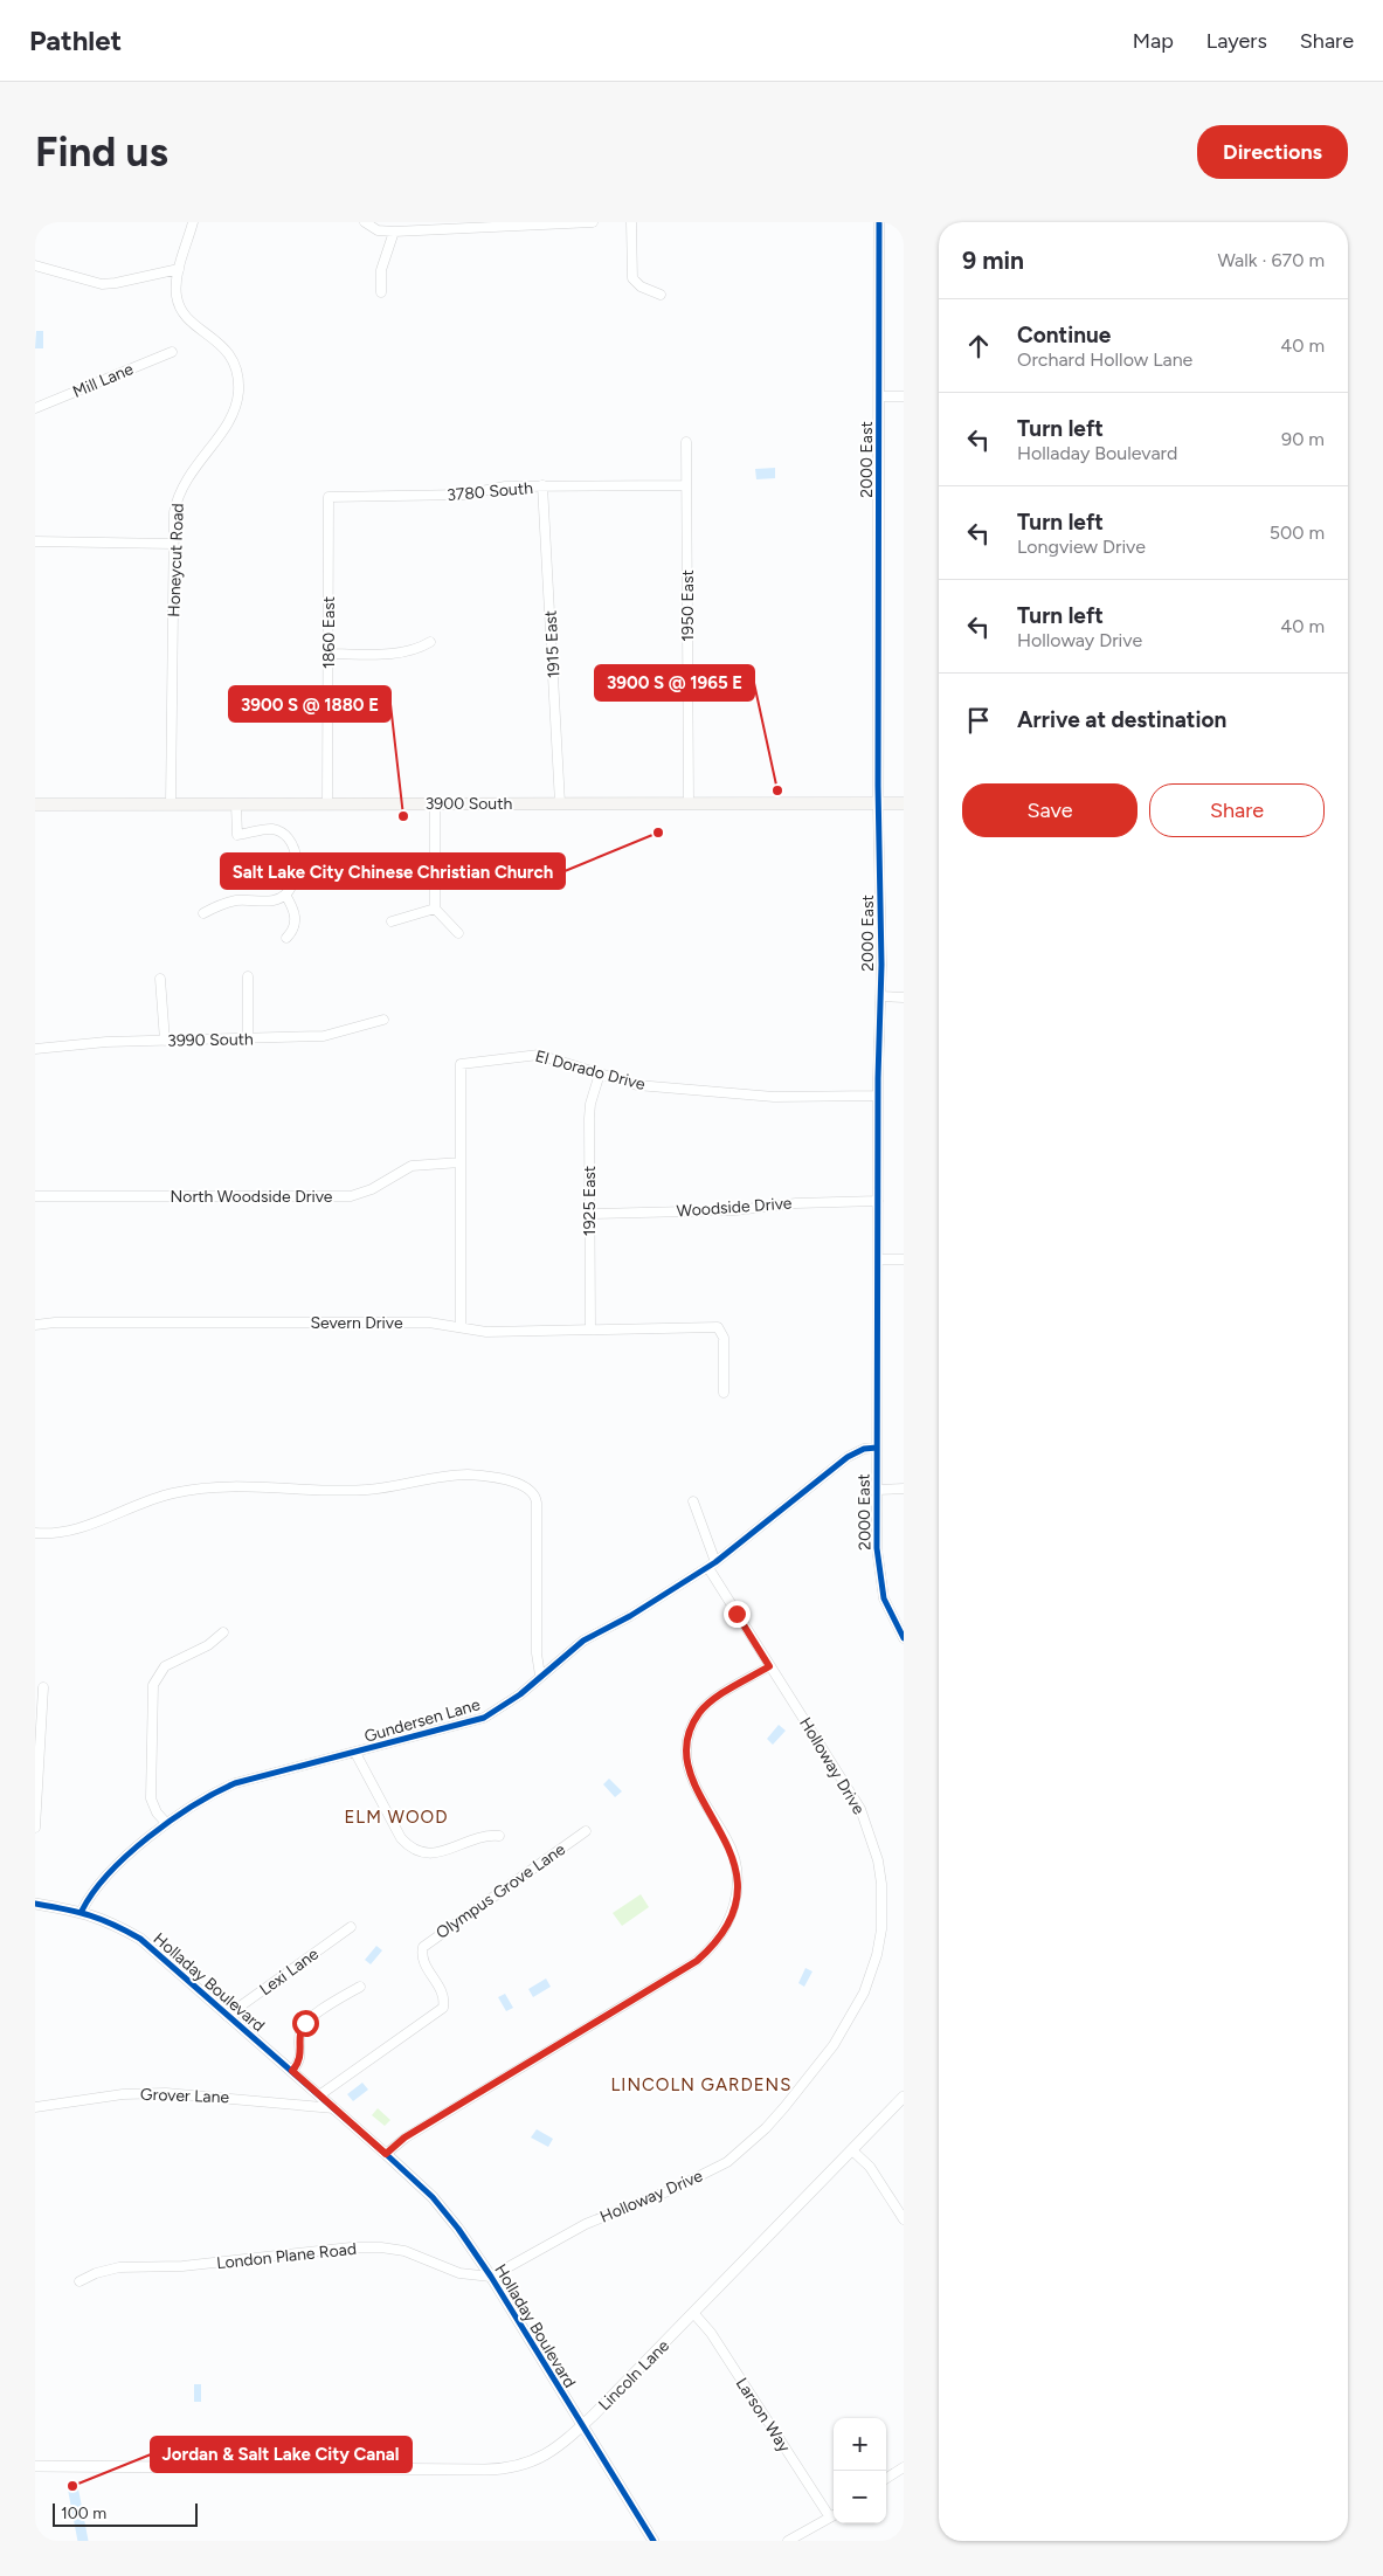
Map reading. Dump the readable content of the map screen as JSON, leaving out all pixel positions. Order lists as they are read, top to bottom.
{
  "streets": {
    "main road": ["3900 South"],
    "street": [
      "Mill Lane",
      "2000 East",
      "3780 South",
      "Honeycut Road",
      "1950 East",
      "1860 East",
      "1915 East",
      "3990 South",
      "El Dorado Drive",
      "North Woodside Drive",
      "1925 East",
      "Woodside Drive",
      "Severn Drive",
      "Gundersen Lane",
      "Holloway Drive",
      "Olympus Grove Lane",
      "Lexi Lane",
      "Holladay Boulevard",
      "Grover Lane",
      "London Plane Road",
      "Lincoln Lane",
      "Larson Way"
    ]
  },
  "crossings": [
    ["2000 East", "3900 South"],
    ["2000 East", "El Dorado Drive"],
    ["2000 East", "Woodside Drive"],
    ["2000 East", "Gundersen Lane"],
    ["3780 South", "1950 East"],
    ["3780 South", "1860 East"],
    ["3780 South", "1915 East"],
    ["Honeycut Road", "3900 South"],
    ["1950 East", "3900 South"],
    ["1860 East", "3900 South"],
    ["1915 East", "3900 South"],
    ["El Dorado Drive", "North Woodside Drive"],
    ["El Dorado Drive", "1925 East"],
    ["El Dorado Drive", "Severn Drive"],
    ["1925 East", "Woodside Drive"],
    ["1925 East", "Severn Drive"],
    ["Gundersen Lane", "Holloway Drive"],
    ["Gundersen Lane", "Holladay Boulevard"],
    ["Holloway Drive", "Holladay Boulevard"],
    ["Holloway Drive", "London Plane Road"],
    ["Olympus Grove Lane", "Holladay Boulevard"],
    ["Lexi Lane", "Holladay Boulevard"],
    ["Holladay Boulevard", "Grover Lane"],
    ["Holladay Boulevard", "London Plane Road"],
    ["Holladay Boulevard", "Lincoln Lane"],
    ["Lincoln Lane", "Larson Way"]
  ],
  "districts": ["ELM WOOD", "LINCOLN GARDENS"],
  "places": [
    "3900 S @ 1965 E",
    "3900 S @ 1880 E",
    "Salt Lake City Chinese Christian Church",
    "Jordan & Salt Lake City Canal"
  ],
  "scale_bar": "100 m",
  "page": {
    "header": "Pathlet",
    "nav": ["Map", "Layers", "Share"],
    "buttons": [
      "Directions",
      ["Save", "Share"]
    ],
    "title": "Find us",
    "heading": ["9 min", "Walk · 670 m"],
    "list": [
      ["Continue", "Orchard Hollow Lane", "40 m"],
      ["Turn left", "Holladay Boulevard", "90 m"],
      ["Turn left", "Longview Drive", "500 m"],
      ["Turn left", "Holloway Drive", "40 m"],
      "Arrive at destination"
    ],
    "map_buttons": ["+", "−"],
    "scale": "100 m"
  }
}
